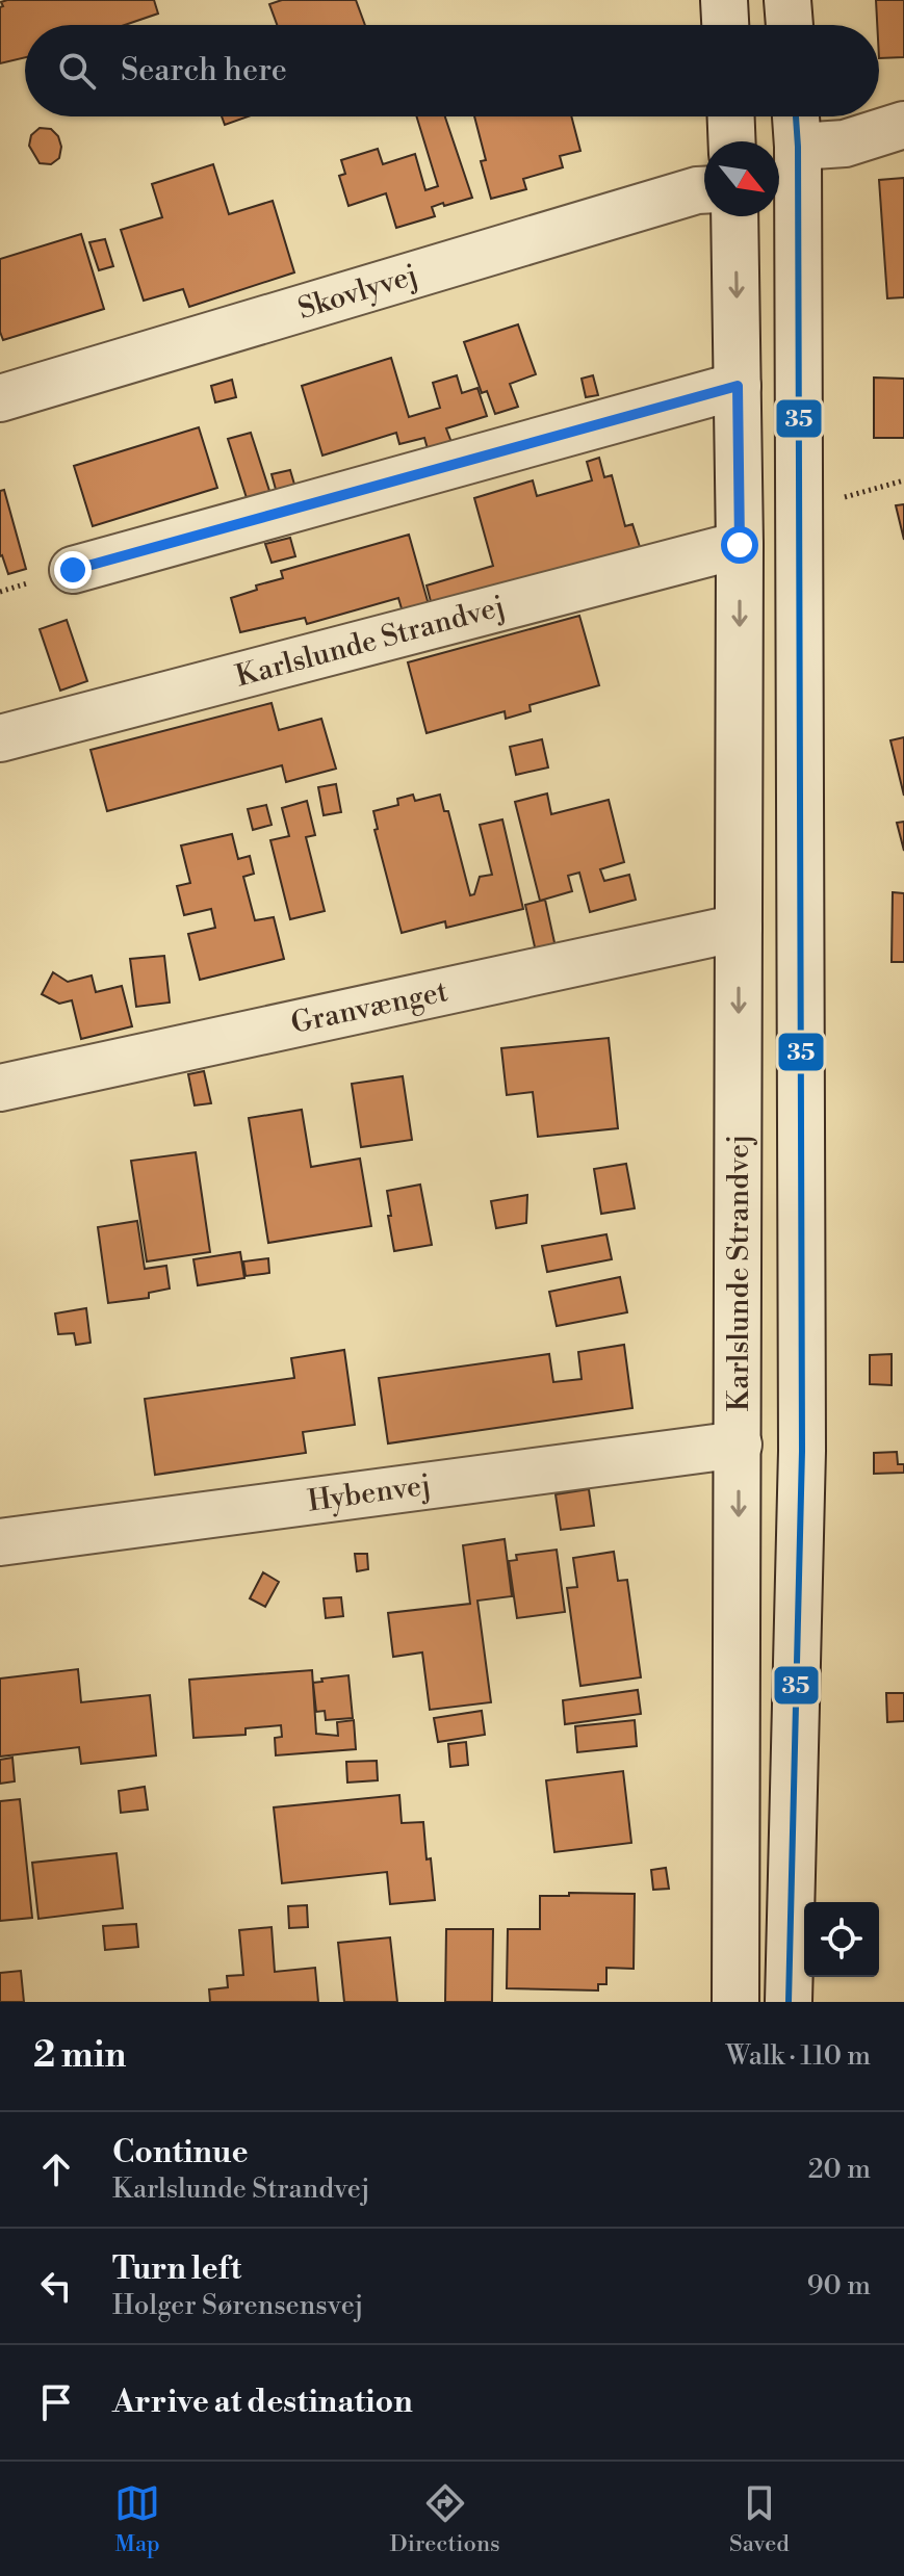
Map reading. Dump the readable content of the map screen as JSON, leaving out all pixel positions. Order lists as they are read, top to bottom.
{
  "streets": {
    "main road": [
      "Skovlyvej",
      "Karlslunde Strandvej",
      "Granvænget",
      "Hybenvej"
    ]
  },
  "crossings": [
    ["Karlslunde Strandvej", "Granvænget"],
    ["Karlslunde Strandvej", "Hybenvej"]
  ],
  "lines": ["transit line 35"],
  "north": "bottom right",
  "page": {
    "search": "Search here",
    "heading": ["2 min", "Walk · 110 m"],
    "list": [
      ["Continue", "Karlslunde Strandvej", "20 m"],
      ["Turn left", "Holger Sørensensvej", "90 m"],
      "Arrive at destination"
    ],
    "nav": ["Map", "Directions", "Saved"]
  }
}
